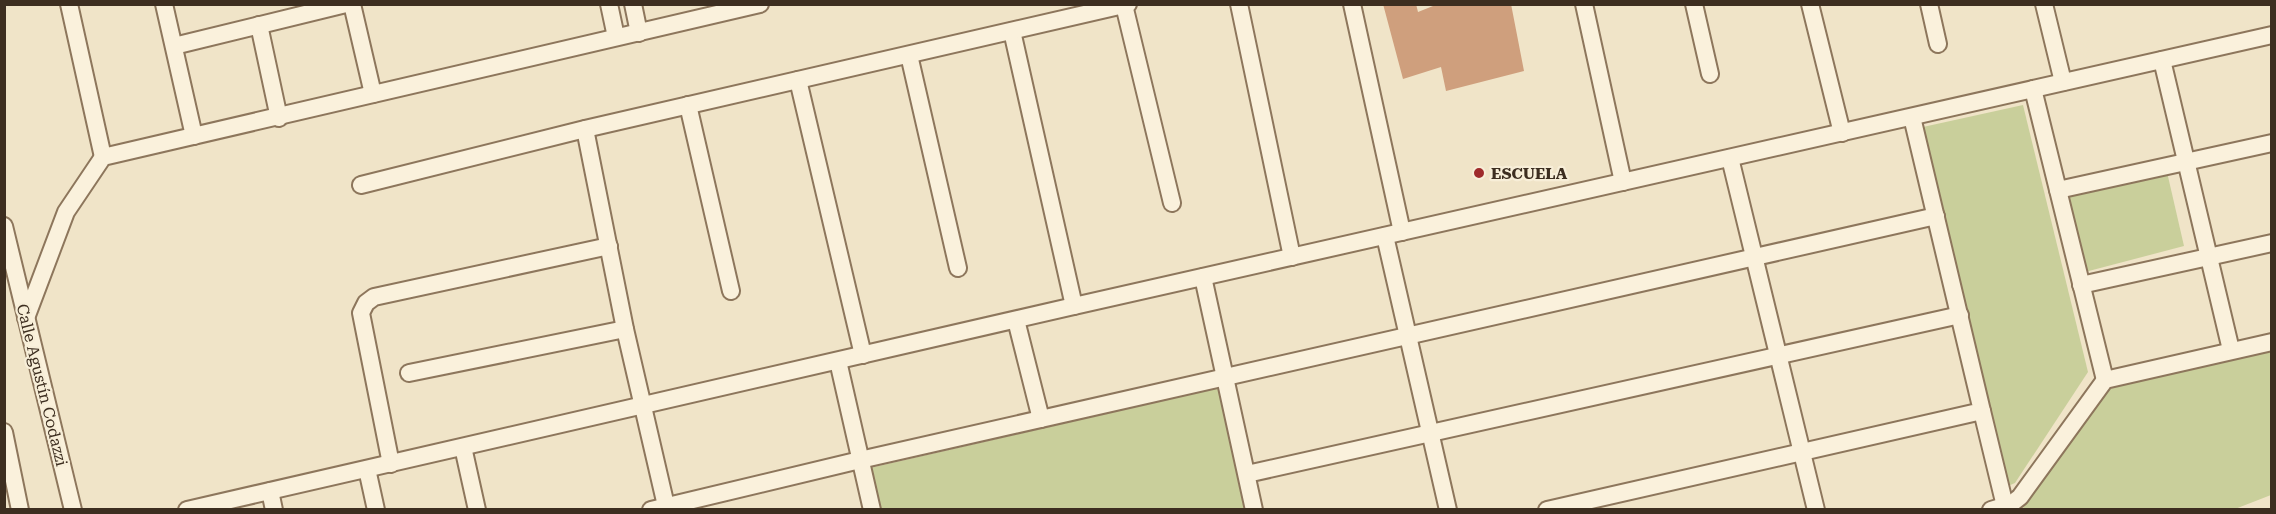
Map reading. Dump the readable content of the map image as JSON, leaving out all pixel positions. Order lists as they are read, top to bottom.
{
  "streets": {
    "street": ["Calle Agustín Codazzi"]
  },
  "places": ["ESCUELA"]
}
